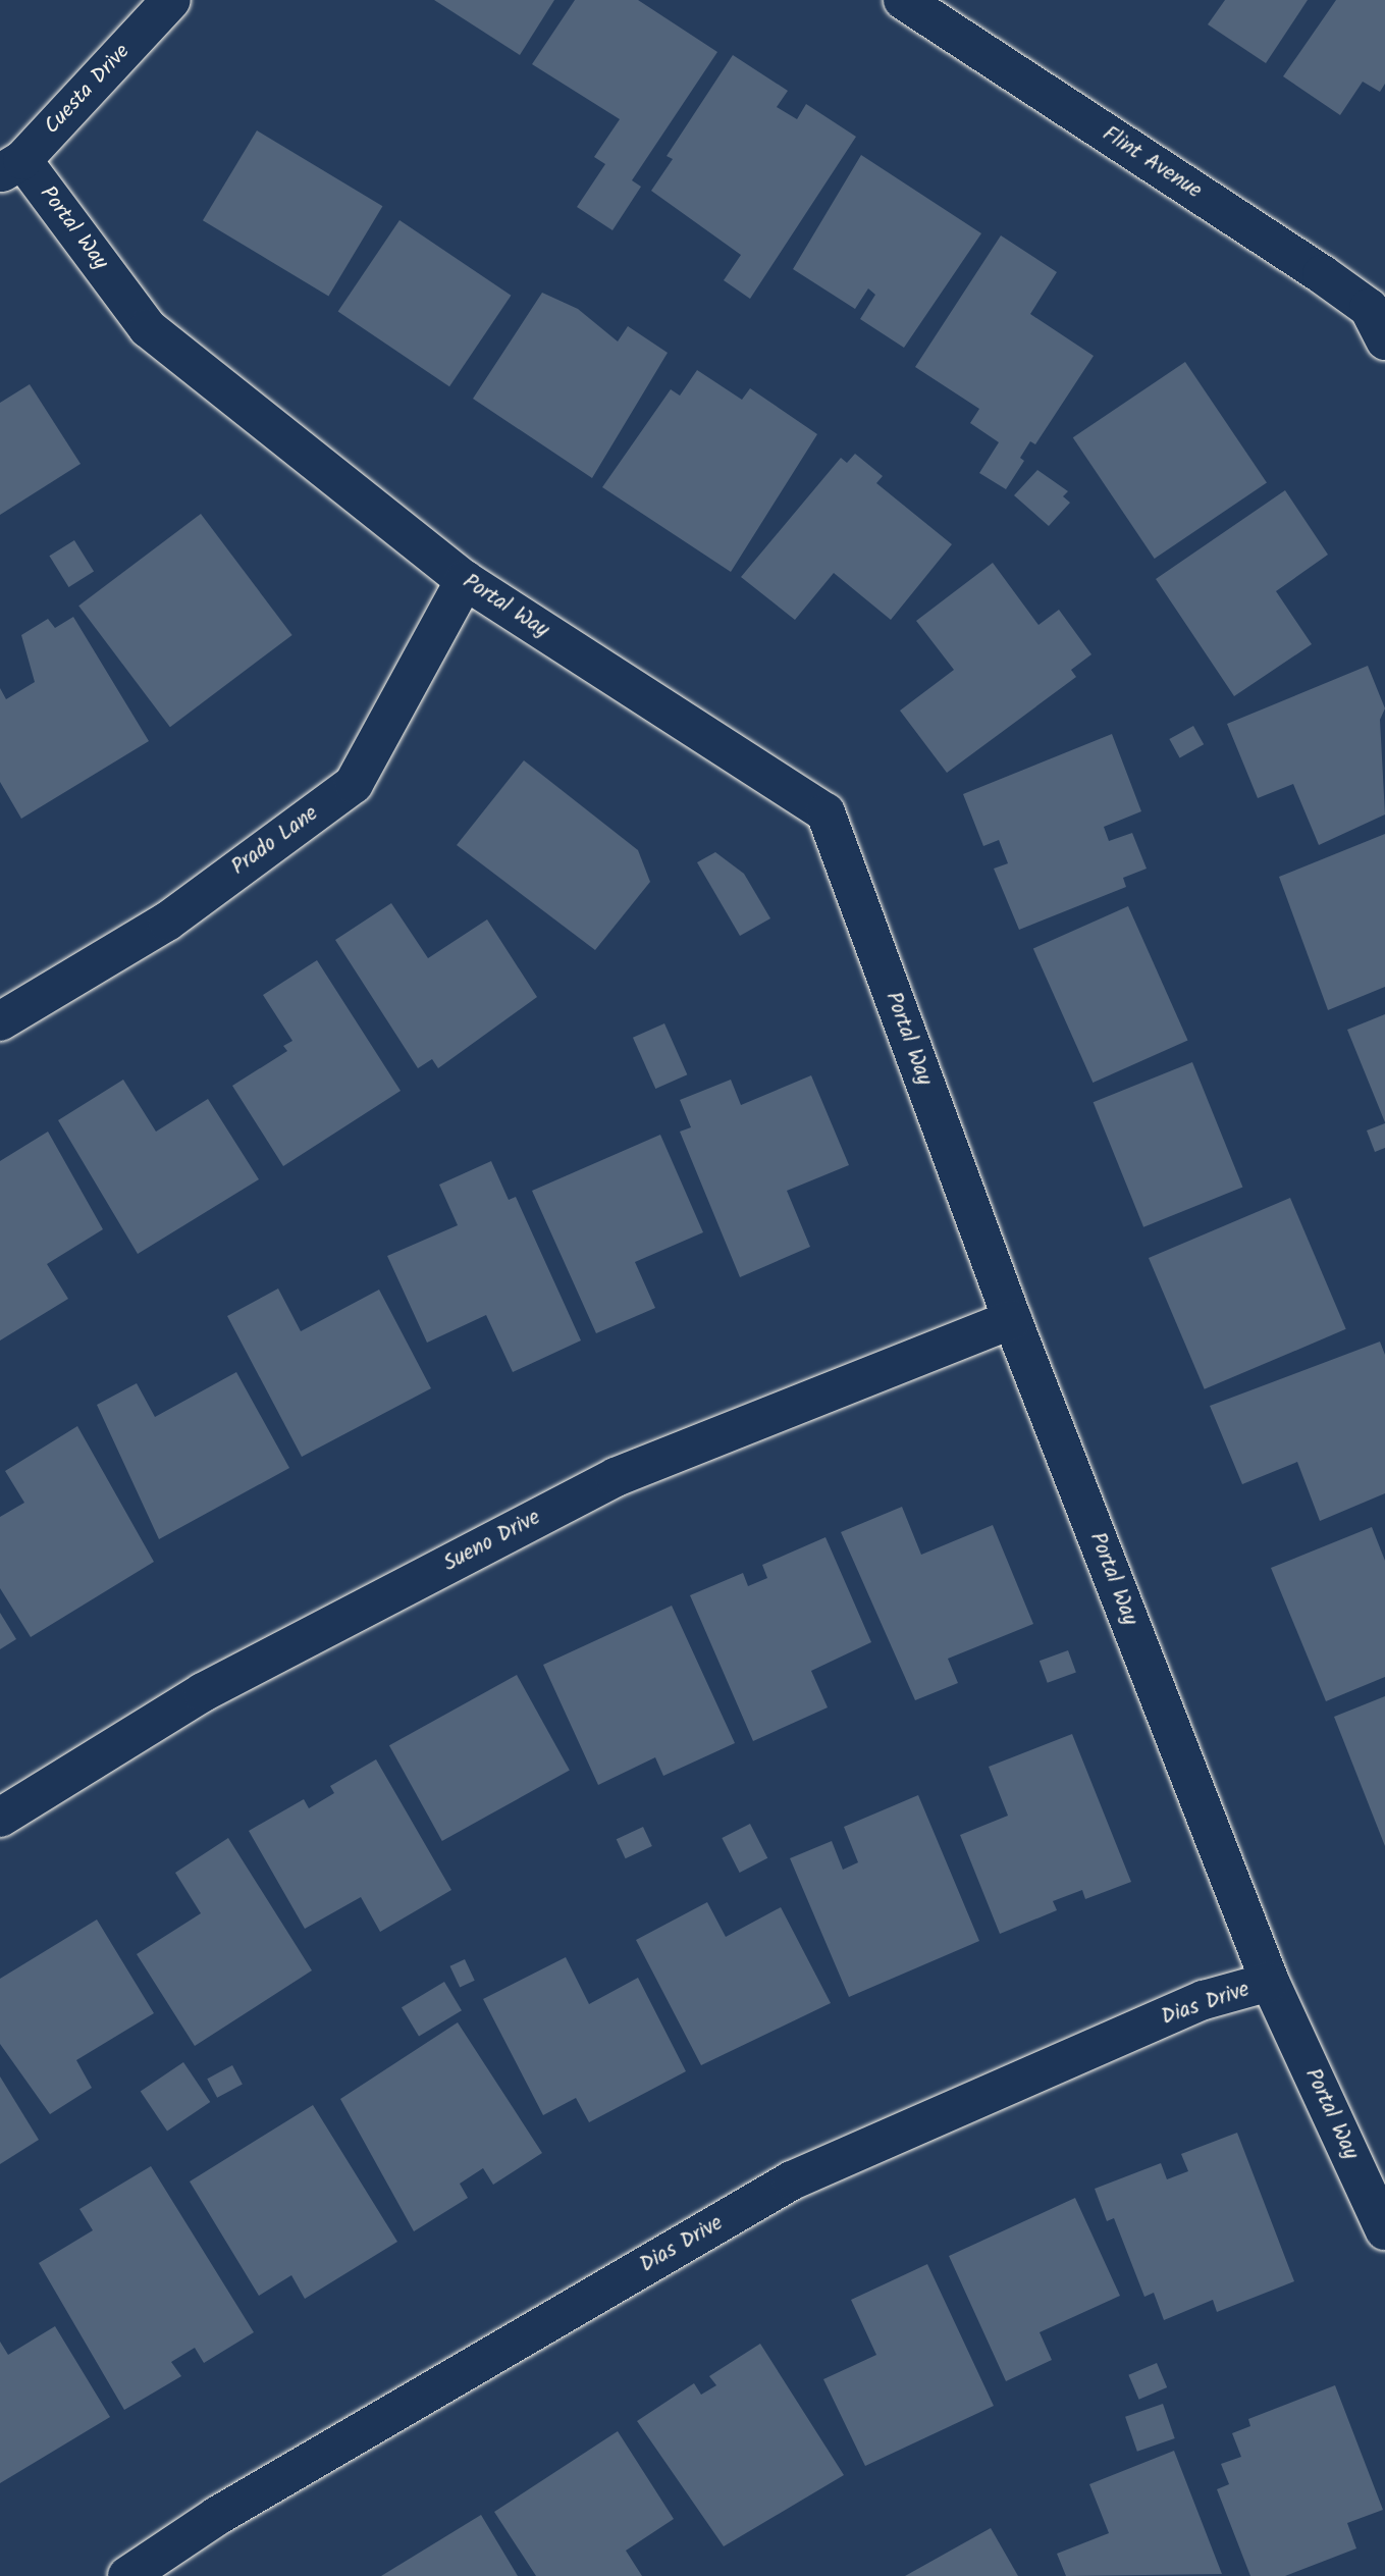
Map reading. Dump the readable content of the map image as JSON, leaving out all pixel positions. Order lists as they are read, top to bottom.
{
  "streets": {
    "street": [
      "Cuesta Drive",
      "Flint Avenue",
      "Portal Way",
      "Prado Lane",
      "Sueno Drive",
      "Dias Drive"
    ]
  },
  "crossings": [
    ["Cuesta Drive", "Portal Way"],
    ["Portal Way", "Prado Lane"],
    ["Portal Way", "Sueno Drive"],
    ["Portal Way", "Dias Drive"]
  ]
}
